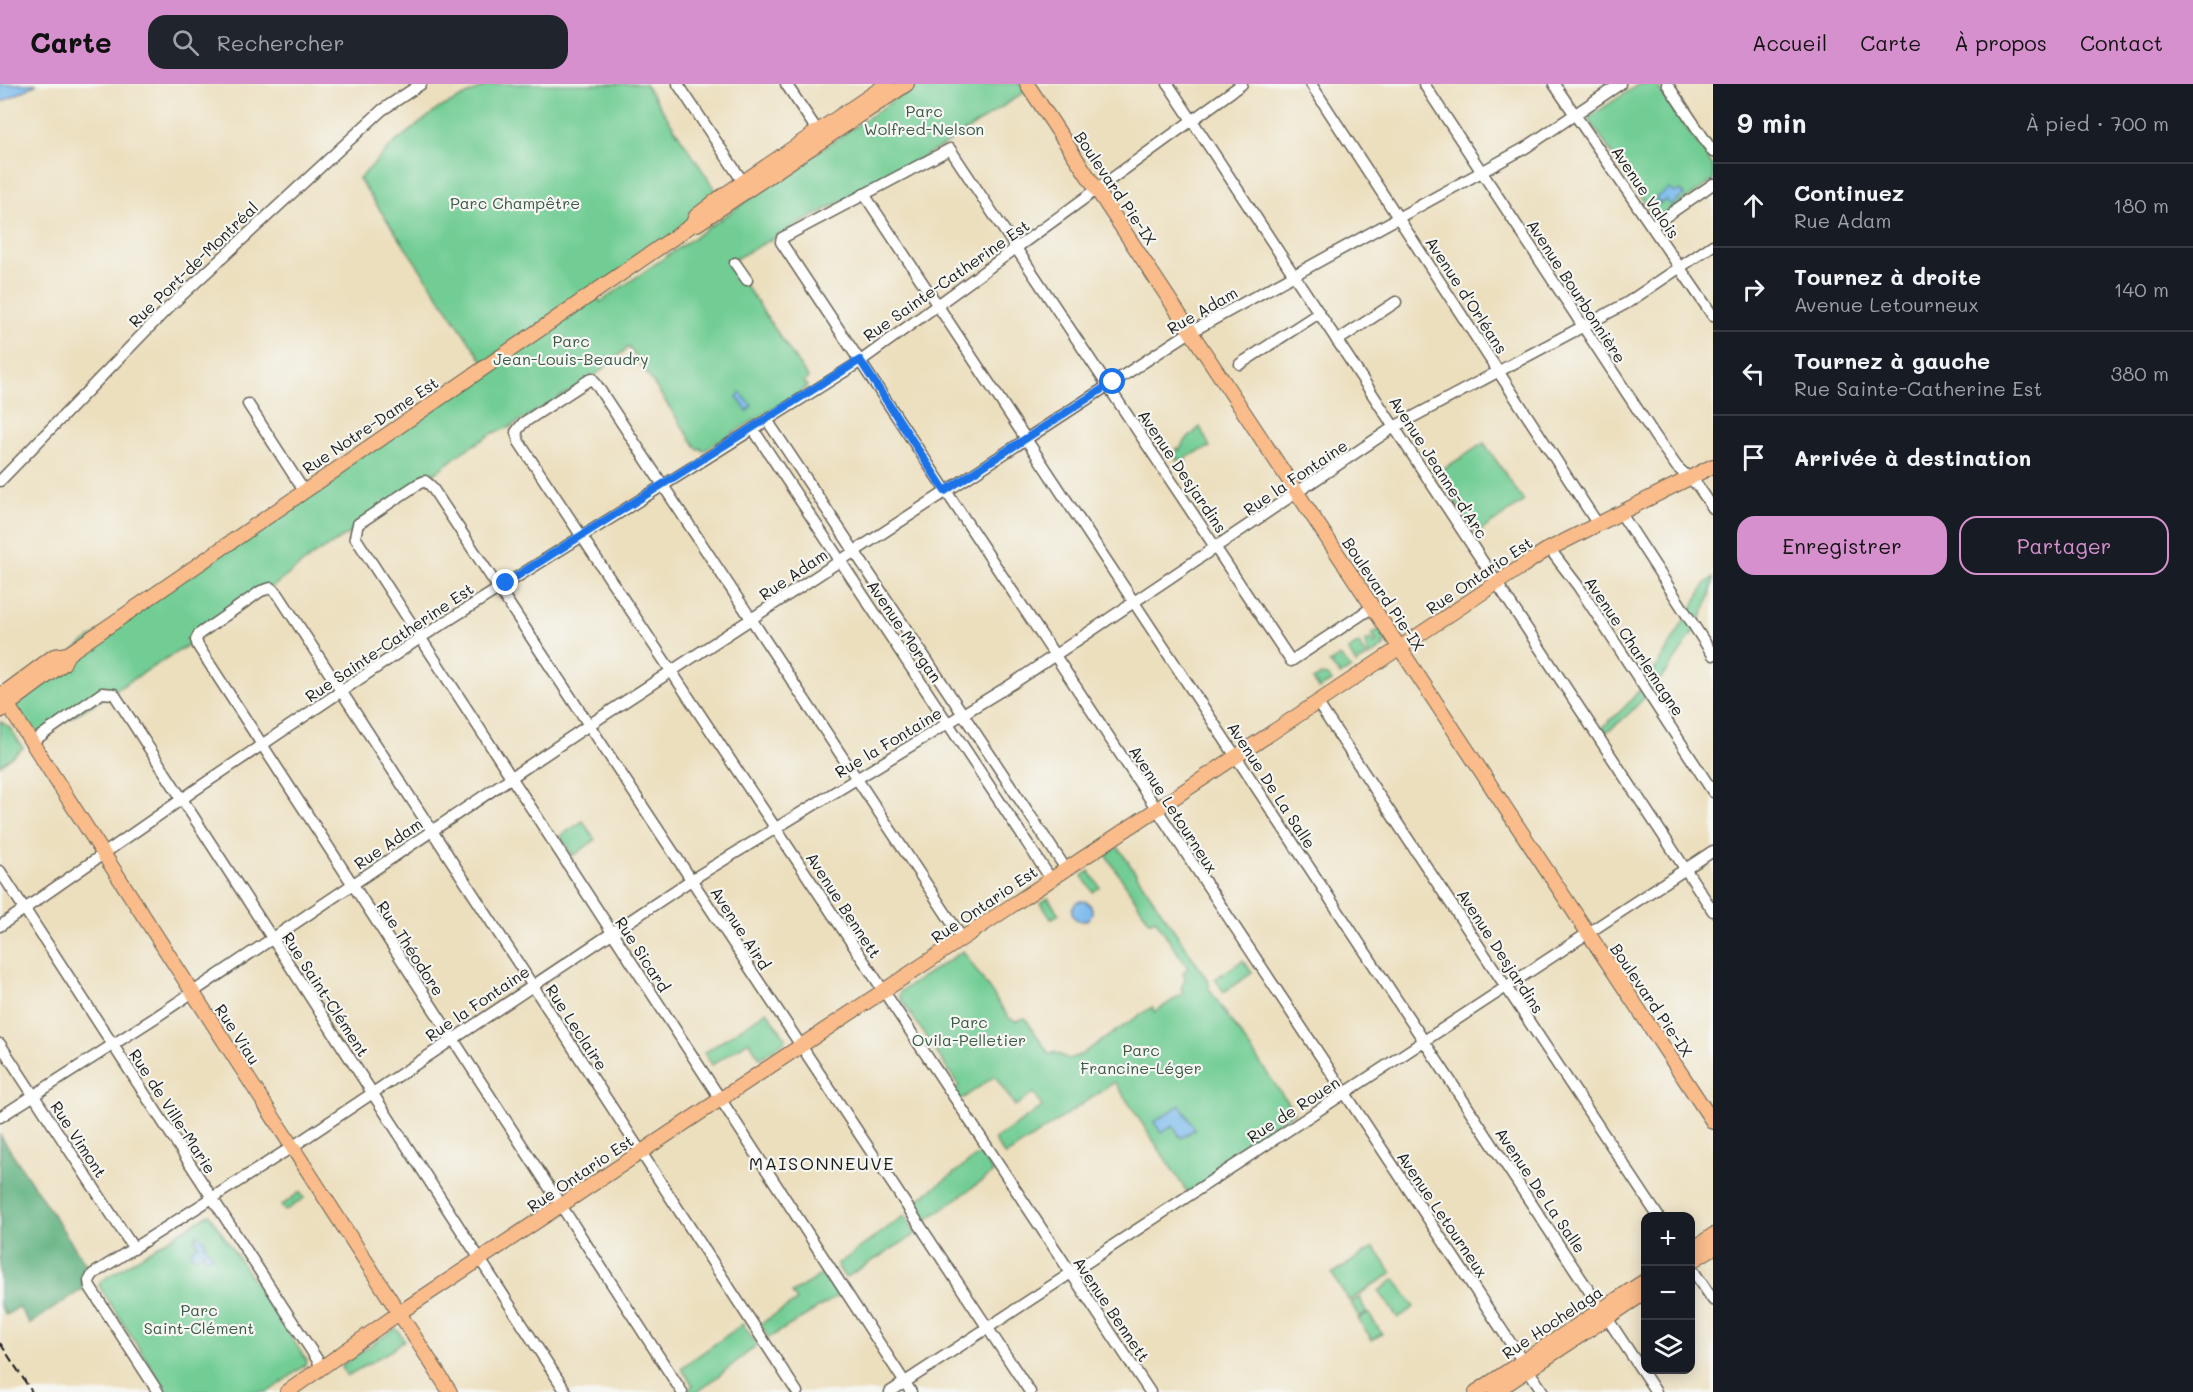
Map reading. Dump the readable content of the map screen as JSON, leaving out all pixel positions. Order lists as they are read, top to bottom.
{
  "streets": {
    "main road": [
      "Boulevard Pie-IX",
      "Rue Notre-Dame Est",
      "Rue Ontario Est",
      "Rue Viau",
      "Rue Hochelaga"
    ],
    "street": [
      "Avenue Valois",
      "Rue Port-de-Montréal",
      "Rue Sainte-Catherine Est",
      "Avenue Bourbonnière",
      "Avenue d'Orléans",
      "Rue Adam",
      "Avenue Jeanne-d'Arc",
      "Avenue Desjardins",
      "Rue la Fontaine",
      "Avenue Morgan",
      "Avenue Charlemagne",
      "Avenue De La Salle",
      "Avenue Letourneux",
      "Avenue Bennett",
      "Avenue Aird",
      "Rue Théodore",
      "Rue Sicard",
      "Rue Saint-Clément",
      "Rue Leclaire",
      "Rue de Rouen",
      "Rue de Ville-Marie",
      "Rue Vimont"
    ]
  },
  "crossings": [
    ["Boulevard Pie-IX", "Rue Sainte-Catherine Est"],
    ["Boulevard Pie-IX", "Rue Adam"],
    ["Boulevard Pie-IX", "Avenue Desjardins"],
    ["Boulevard Pie-IX", "Rue la Fontaine"],
    ["Boulevard Pie-IX", "Rue Ontario Est"],
    ["Boulevard Pie-IX", "Rue de Rouen"],
    ["Avenue Valois", "Rue Adam"],
    ["Avenue Valois", "Rue la Fontaine"],
    ["Rue Sainte-Catherine Est", "Avenue Jeanne-d'Arc"],
    ["Rue Sainte-Catherine Est", "Avenue Desjardins"],
    ["Rue Sainte-Catherine Est", "Avenue Morgan"],
    ["Rue Sainte-Catherine Est", "Avenue De La Salle"],
    ["Rue Sainte-Catherine Est", "Avenue Letourneux"],
    ["Rue Sainte-Catherine Est", "Avenue Bennett"],
    ["Rue Sainte-Catherine Est", "Avenue Aird"],
    ["Rue Sainte-Catherine Est", "Rue Théodore"],
    ["Rue Sainte-Catherine Est", "Rue Sicard"],
    ["Rue Sainte-Catherine Est", "Rue Saint-Clément"],
    ["Rue Sainte-Catherine Est", "Rue Leclaire"],
    ["Rue Sainte-Catherine Est", "Rue Viau"],
    ["Rue Sainte-Catherine Est", "Rue de Ville-Marie"],
    ["Avenue Bourbonnière", "Rue Adam"],
    ["Avenue Bourbonnière", "Rue la Fontaine"],
    ["Avenue Bourbonnière", "Rue Ontario Est"],
    ["Avenue d'Orléans", "Rue Adam"],
    ["Avenue d'Orléans", "Rue la Fontaine"],
    ["Avenue d'Orléans", "Rue Ontario Est"],
    ["Rue Adam", "Avenue Jeanne-d'Arc"],
    ["Rue Adam", "Avenue Desjardins"],
    ["Rue Adam", "Avenue Morgan"],
    ["Rue Adam", "Avenue De La Salle"],
    ["Rue Adam", "Avenue Letourneux"],
    ["Rue Adam", "Avenue Bennett"],
    ["Rue Adam", "Avenue Aird"],
    ["Rue Adam", "Rue Théodore"],
    ["Rue Adam", "Rue Sicard"],
    ["Rue Adam", "Rue Saint-Clément"],
    ["Rue Adam", "Rue Leclaire"],
    ["Rue Adam", "Rue Viau"],
    ["Rue Adam", "Rue de Ville-Marie"],
    ["Rue Adam", "Rue Vimont"],
    ["Rue Notre-Dame Est", "Rue Viau"],
    ["Avenue Jeanne-d'Arc", "Rue la Fontaine"],
    ["Avenue Jeanne-d'Arc", "Rue Ontario Est"],
    ["Avenue Jeanne-d'Arc", "Rue de Rouen"],
    ["Avenue Desjardins", "Rue la Fontaine"],
    ["Avenue Desjardins", "Rue Ontario Est"],
    ["Avenue Desjardins", "Avenue De La Salle"],
    ["Avenue Desjardins", "Avenue Letourneux"],
    ["Avenue Desjardins", "Rue de Rouen"],
    ["Rue la Fontaine", "Avenue Morgan"],
    ["Rue la Fontaine", "Avenue De La Salle"],
    ["Rue la Fontaine", "Avenue Letourneux"],
    ["Rue la Fontaine", "Avenue Bennett"],
    ["Rue la Fontaine", "Avenue Aird"],
    ["Rue la Fontaine", "Rue Théodore"],
    ["Rue la Fontaine", "Rue Sicard"],
    ["Rue la Fontaine", "Rue Saint-Clément"],
    ["Rue la Fontaine", "Rue Leclaire"],
    ["Rue la Fontaine", "Rue Viau"],
    ["Rue la Fontaine", "Rue de Ville-Marie"],
    ["Rue la Fontaine", "Rue Vimont"],
    ["Rue Ontario Est", "Avenue Morgan"],
    ["Rue Ontario Est", "Avenue Charlemagne"],
    ["Rue Ontario Est", "Avenue De La Salle"],
    ["Rue Ontario Est", "Avenue Letourneux"],
    ["Rue Ontario Est", "Avenue Bennett"],
    ["Rue Ontario Est", "Avenue Aird"],
    ["Rue Ontario Est", "Rue Théodore"],
    ["Rue Ontario Est", "Rue Sicard"],
    ["Rue Ontario Est", "Rue Saint-Clément"],
    ["Rue Ontario Est", "Rue Leclaire"],
    ["Rue Ontario Est", "Rue Viau"],
    ["Rue Ontario Est", "Rue de Ville-Marie"],
    ["Avenue De La Salle", "Avenue Letourneux"],
    ["Avenue De La Salle", "Rue de Rouen"],
    ["Avenue De La Salle", "Rue Hochelaga"],
    ["Avenue Letourneux", "Rue de Rouen"],
    ["Avenue Letourneux", "Rue Hochelaga"],
    ["Avenue Bennett", "Rue de Rouen"],
    ["Avenue Aird", "Rue Sicard"],
    ["Avenue Aird", "Rue de Rouen"],
    ["Rue Théodore", "Rue Leclaire"],
    ["Rue Sicard", "Rue de Rouen"],
    ["Rue Saint-Clément", "Rue Viau"]
  ],
  "districts": ["MAISONNEUVE"],
  "parks": [
    "Parc Wolfred-Nelson",
    "Parc Champêtre",
    "Parc Jean-Louis-Beaudry",
    "Parc Ovila-Pelletier",
    "Parc Francine-Léger",
    "Parc Saint-Clément"
  ],
  "page": {
    "header": "Carte",
    "search": "Rechercher",
    "nav": [
      "Accueil",
      "Carte",
      "À propos",
      "Contact"
    ],
    "heading": ["9 min", "À pied · 700 m"],
    "list": [
      ["Continuez", "Rue Adam", "180 m"],
      ["Tournez à droite", "Avenue Letourneux", "140 m"],
      ["Tournez à gauche", "Rue Sainte-Catherine Est", "380 m"],
      "Arrivée à destination"
    ],
    "buttons": ["Enregistrer", "Partager"],
    "map_buttons": ["+", "−"]
  }
}
